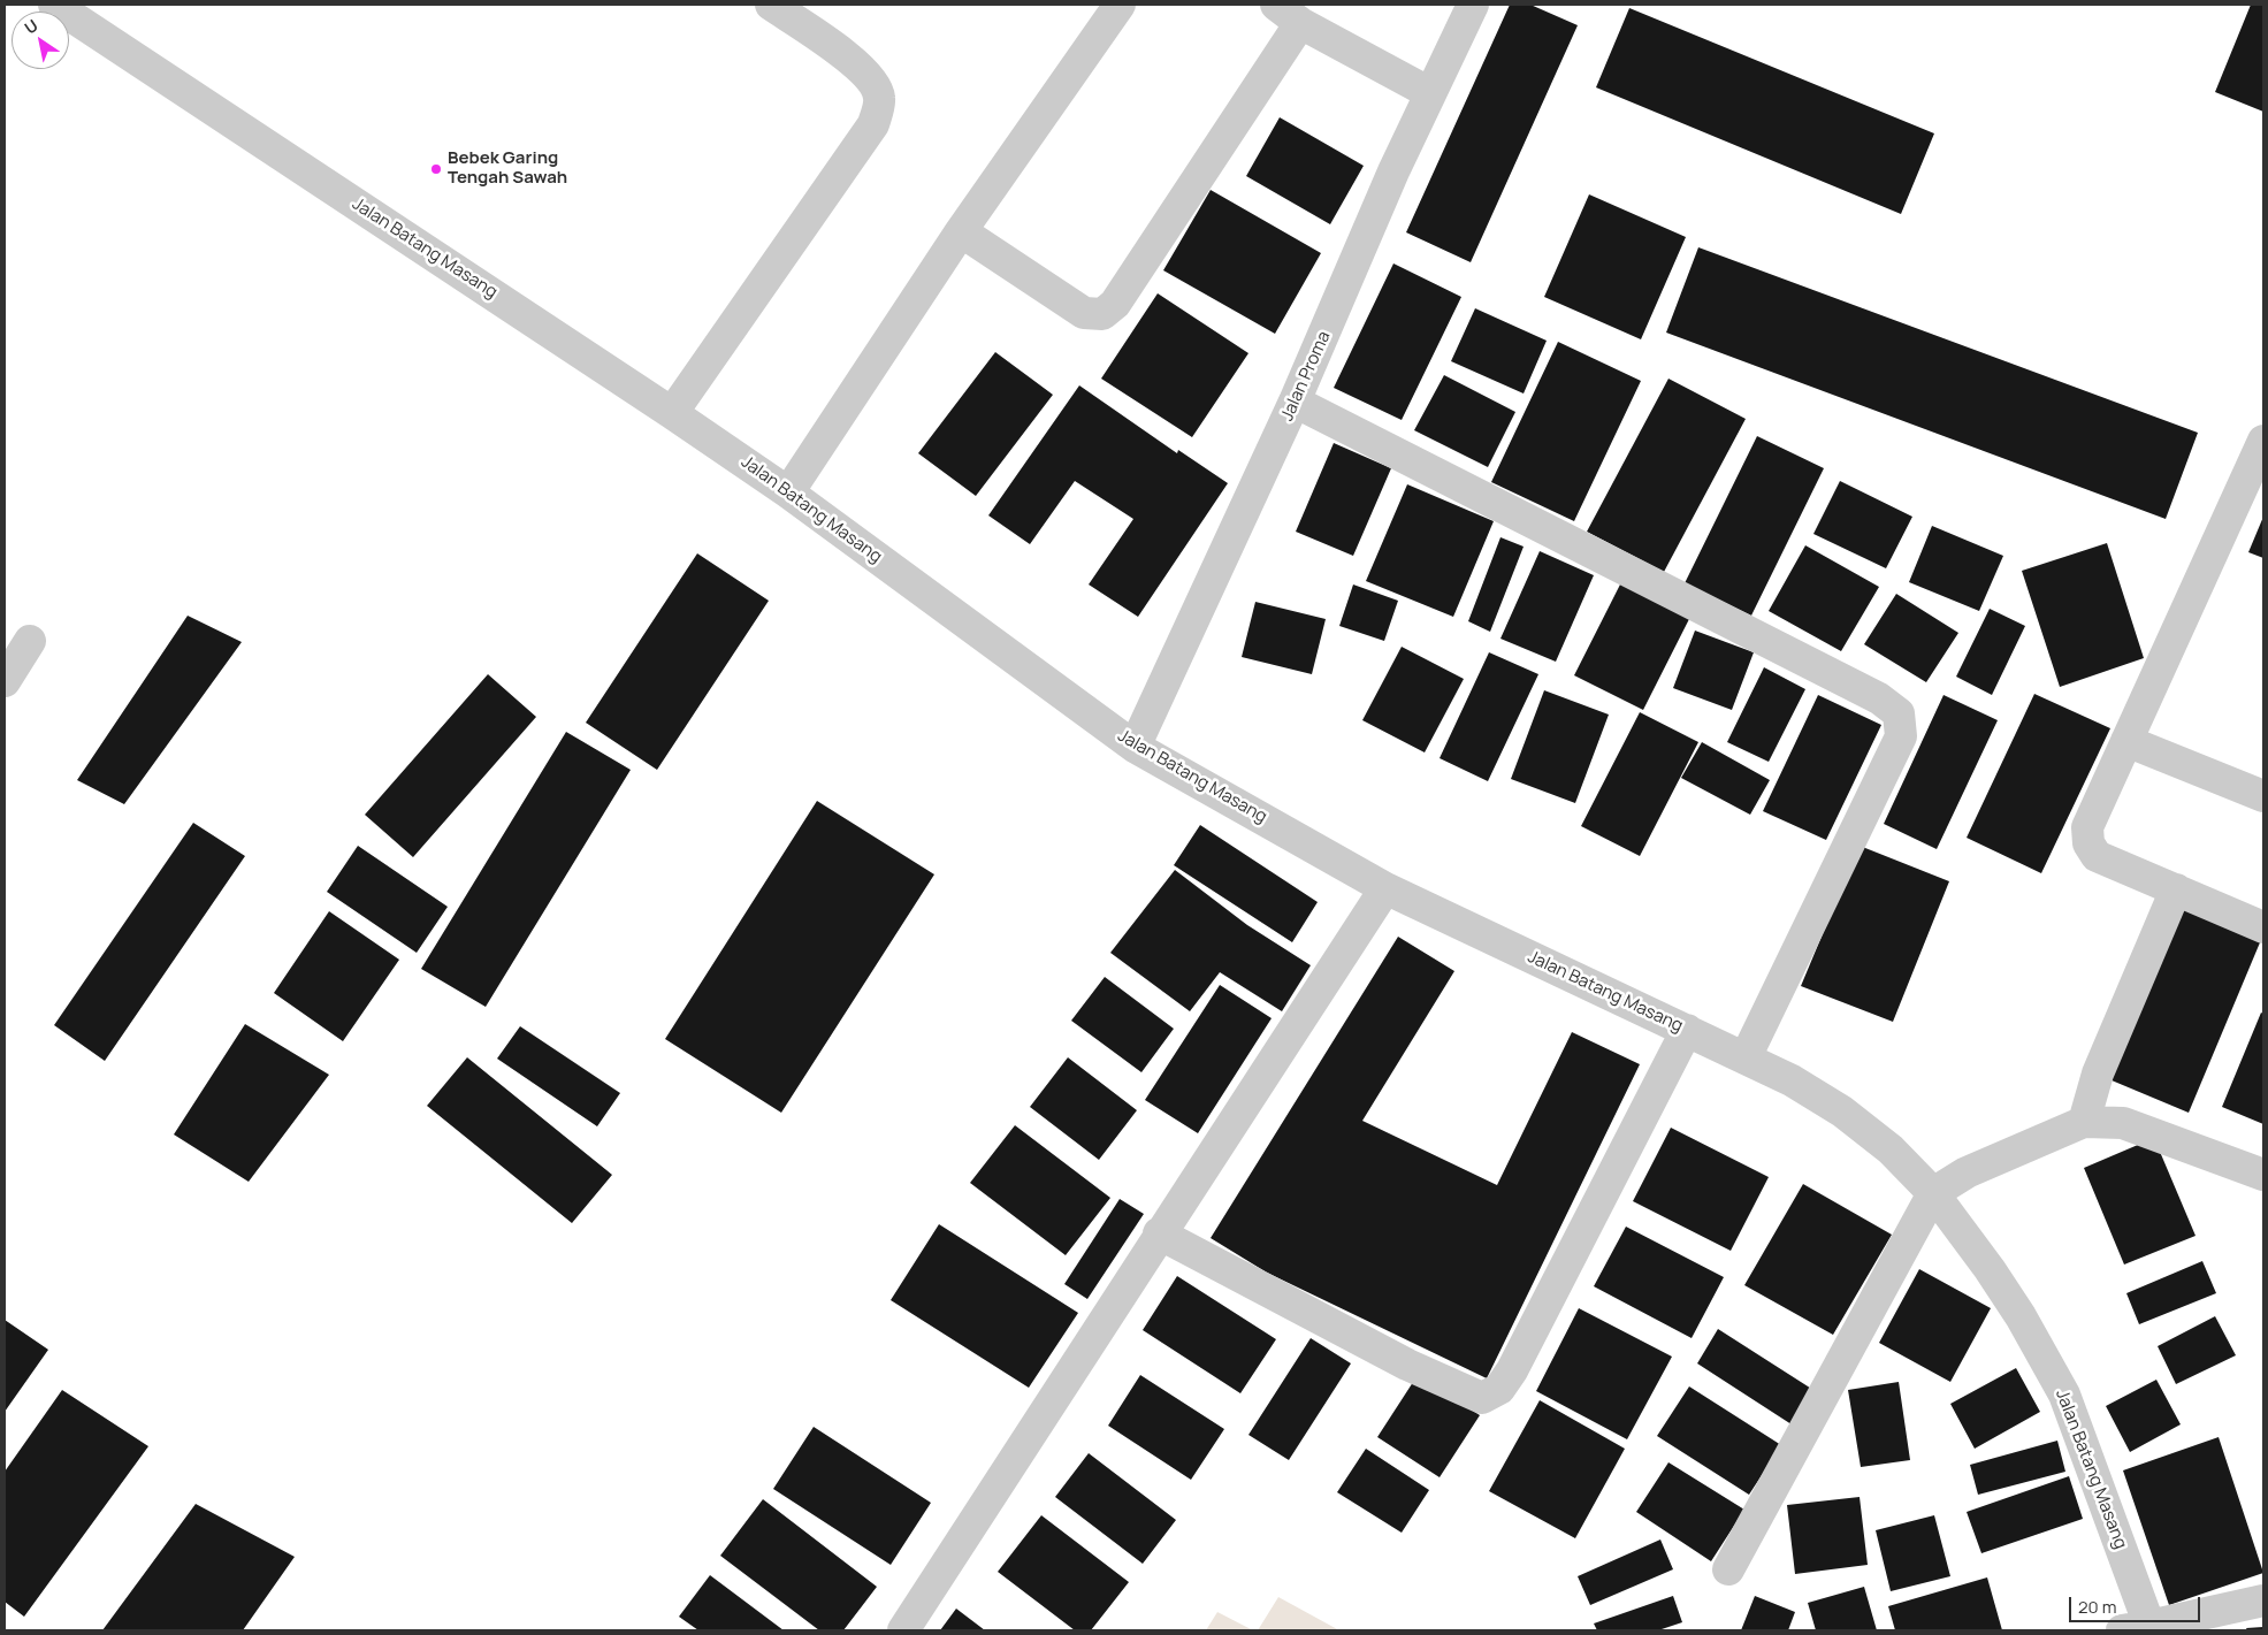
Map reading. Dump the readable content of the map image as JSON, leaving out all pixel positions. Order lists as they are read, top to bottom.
{
  "streets": {
    "street": ["Jalan Batang Masang", "Jalan Proma"]
  },
  "crossings": [
    ["Jalan Batang Masang", "Jalan Proma"]
  ],
  "places": ["Bebek Garing Tengah Sawah"],
  "scale_bar": "20 m",
  "north": "top left"
}
